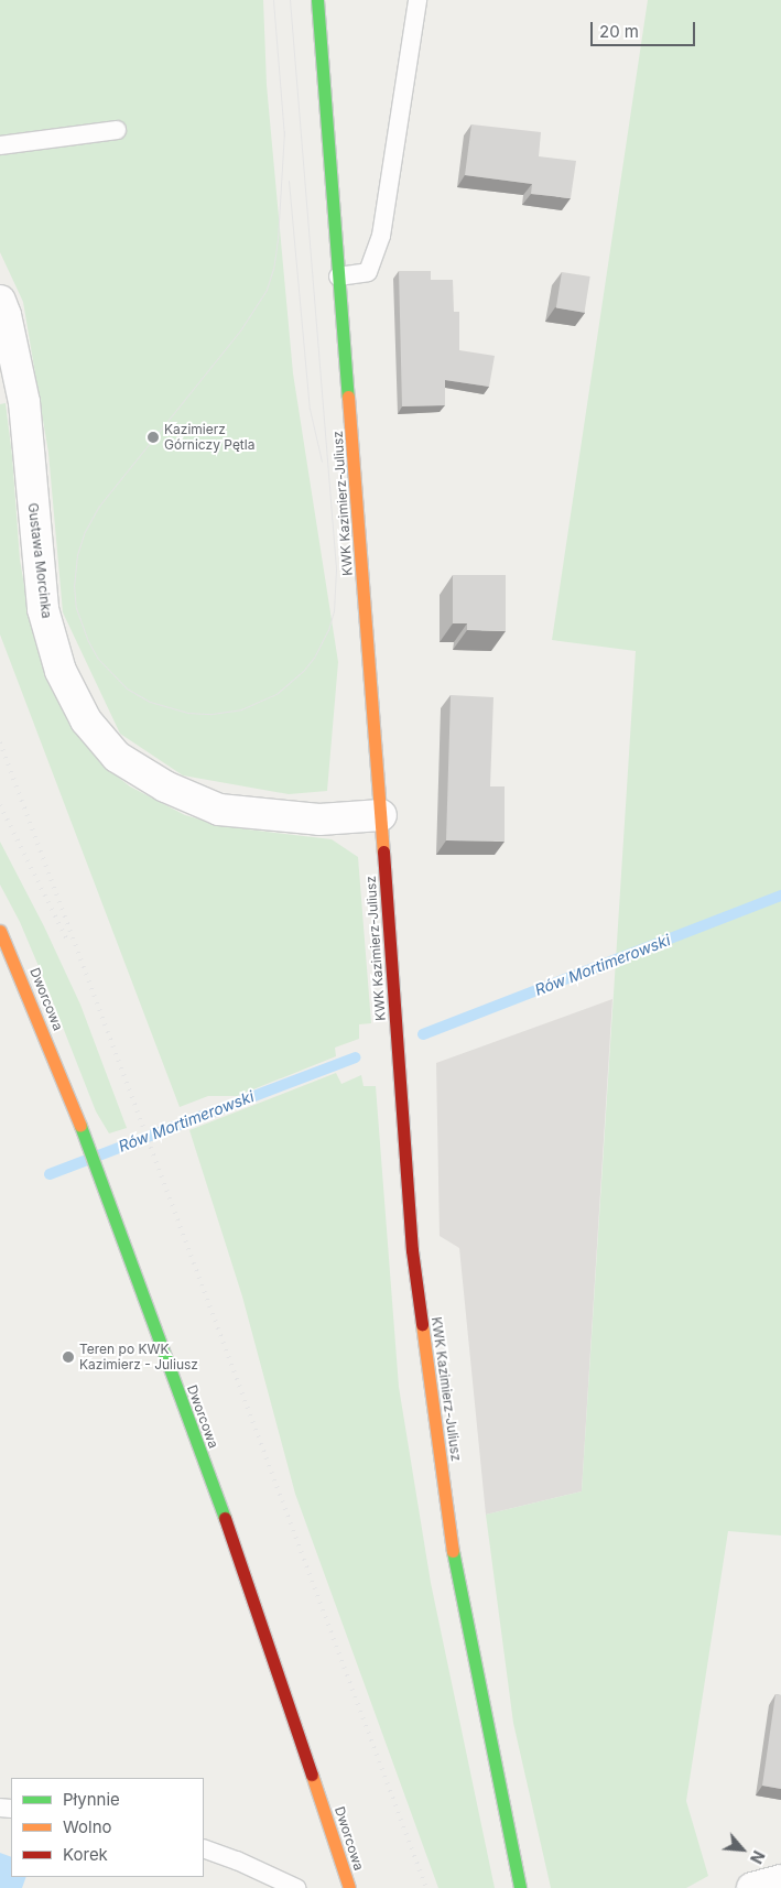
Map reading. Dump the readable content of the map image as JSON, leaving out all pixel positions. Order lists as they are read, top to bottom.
{
  "streets": {
    "street": ["KWK Kazimierz-Juliusz", "Gustawa Morcinka", "Dworcowa"]
  },
  "crossings": [
    ["KWK Kazimierz-Juliusz", "Gustawa Morcinka"]
  ],
  "water": ["Rów Mortimerowski"],
  "places": ["Kazimierz Górniczy Pętla", "Teren po KWK Kazimierz - Juliusz"],
  "legend": ["Płynnie", "Wolno", "Korek"],
  "scale_bar": "20 m",
  "north": "bottom right"
}
